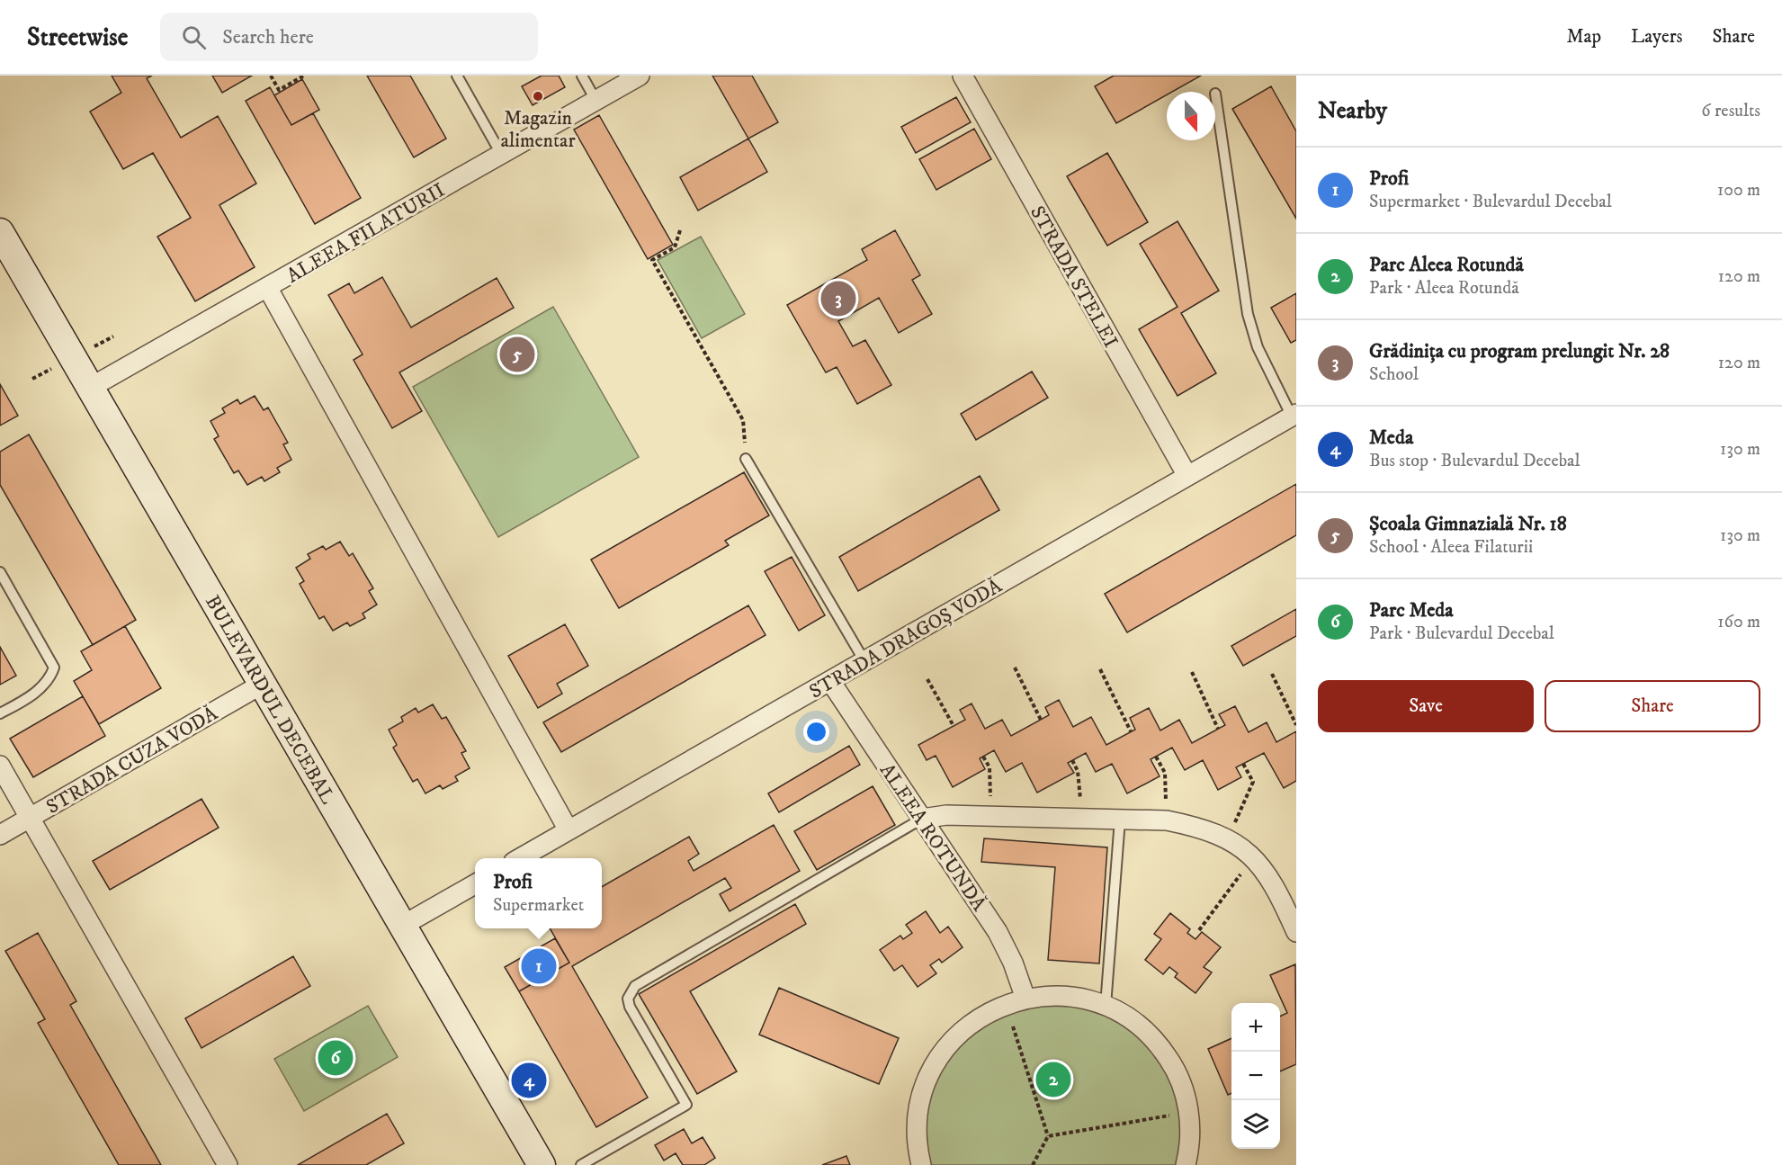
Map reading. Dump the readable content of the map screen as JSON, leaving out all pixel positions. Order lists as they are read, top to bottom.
{
  "streets": {
    "main road": ["BULEVARDUL DECEBAL"],
    "street": [
      "ALEEA FILATURII",
      "STRADA STELEI",
      "STRADA DRAGOȘ VODĂ",
      "STRADA CUZA VODĂ",
      "ALEEA ROTUNDĂ"
    ]
  },
  "crossings": [
    ["ALEEA FILATURII", "BULEVARDUL DECEBAL"],
    ["STRADA STELEI", "STRADA DRAGOȘ VODĂ"],
    ["STRADA DRAGOȘ VODĂ", "ALEEA ROTUNDĂ"],
    ["BULEVARDUL DECEBAL", "STRADA CUZA VODĂ"]
  ],
  "places": ["Magazin alimentar"],
  "north": "bottom",
  "page": {
    "header": "Streetwise",
    "search": "Search here",
    "nav": ["Map", "Layers", "Share"],
    "heading": ["Nearby", "6 results"],
    "list": [
      {
        "mark": "1",
        "name": "Profi",
        "note": "Supermarket · Bulevardul Decebal",
        "value": "100 m"
      },
      {
        "mark": "2",
        "name": "Parc Aleea Rotundă",
        "note": "Park · Aleea Rotundă",
        "value": "120 m"
      },
      {
        "mark": "3",
        "name": "Grădinița cu program prelungit Nr. 28",
        "note": "School",
        "value": "120 m"
      },
      {
        "mark": "4",
        "name": "Meda",
        "note": "Bus stop · Bulevardul Decebal",
        "value": "130 m"
      },
      {
        "mark": "5",
        "name": "Școala Gimnazială Nr. 18",
        "note": "School · Aleea Filaturii",
        "value": "130 m"
      },
      {
        "mark": "6",
        "name": "Parc Meda",
        "note": "Park · Bulevardul Decebal",
        "value": "160 m"
      }
    ],
    "pins": [
      "3",
      "5",
      "1",
      "6",
      "2",
      "4"
    ],
    "buttons": ["Save", "Share"],
    "popup": ["Profi", "Supermarket"],
    "map_buttons": ["+", "−"]
  }
}
